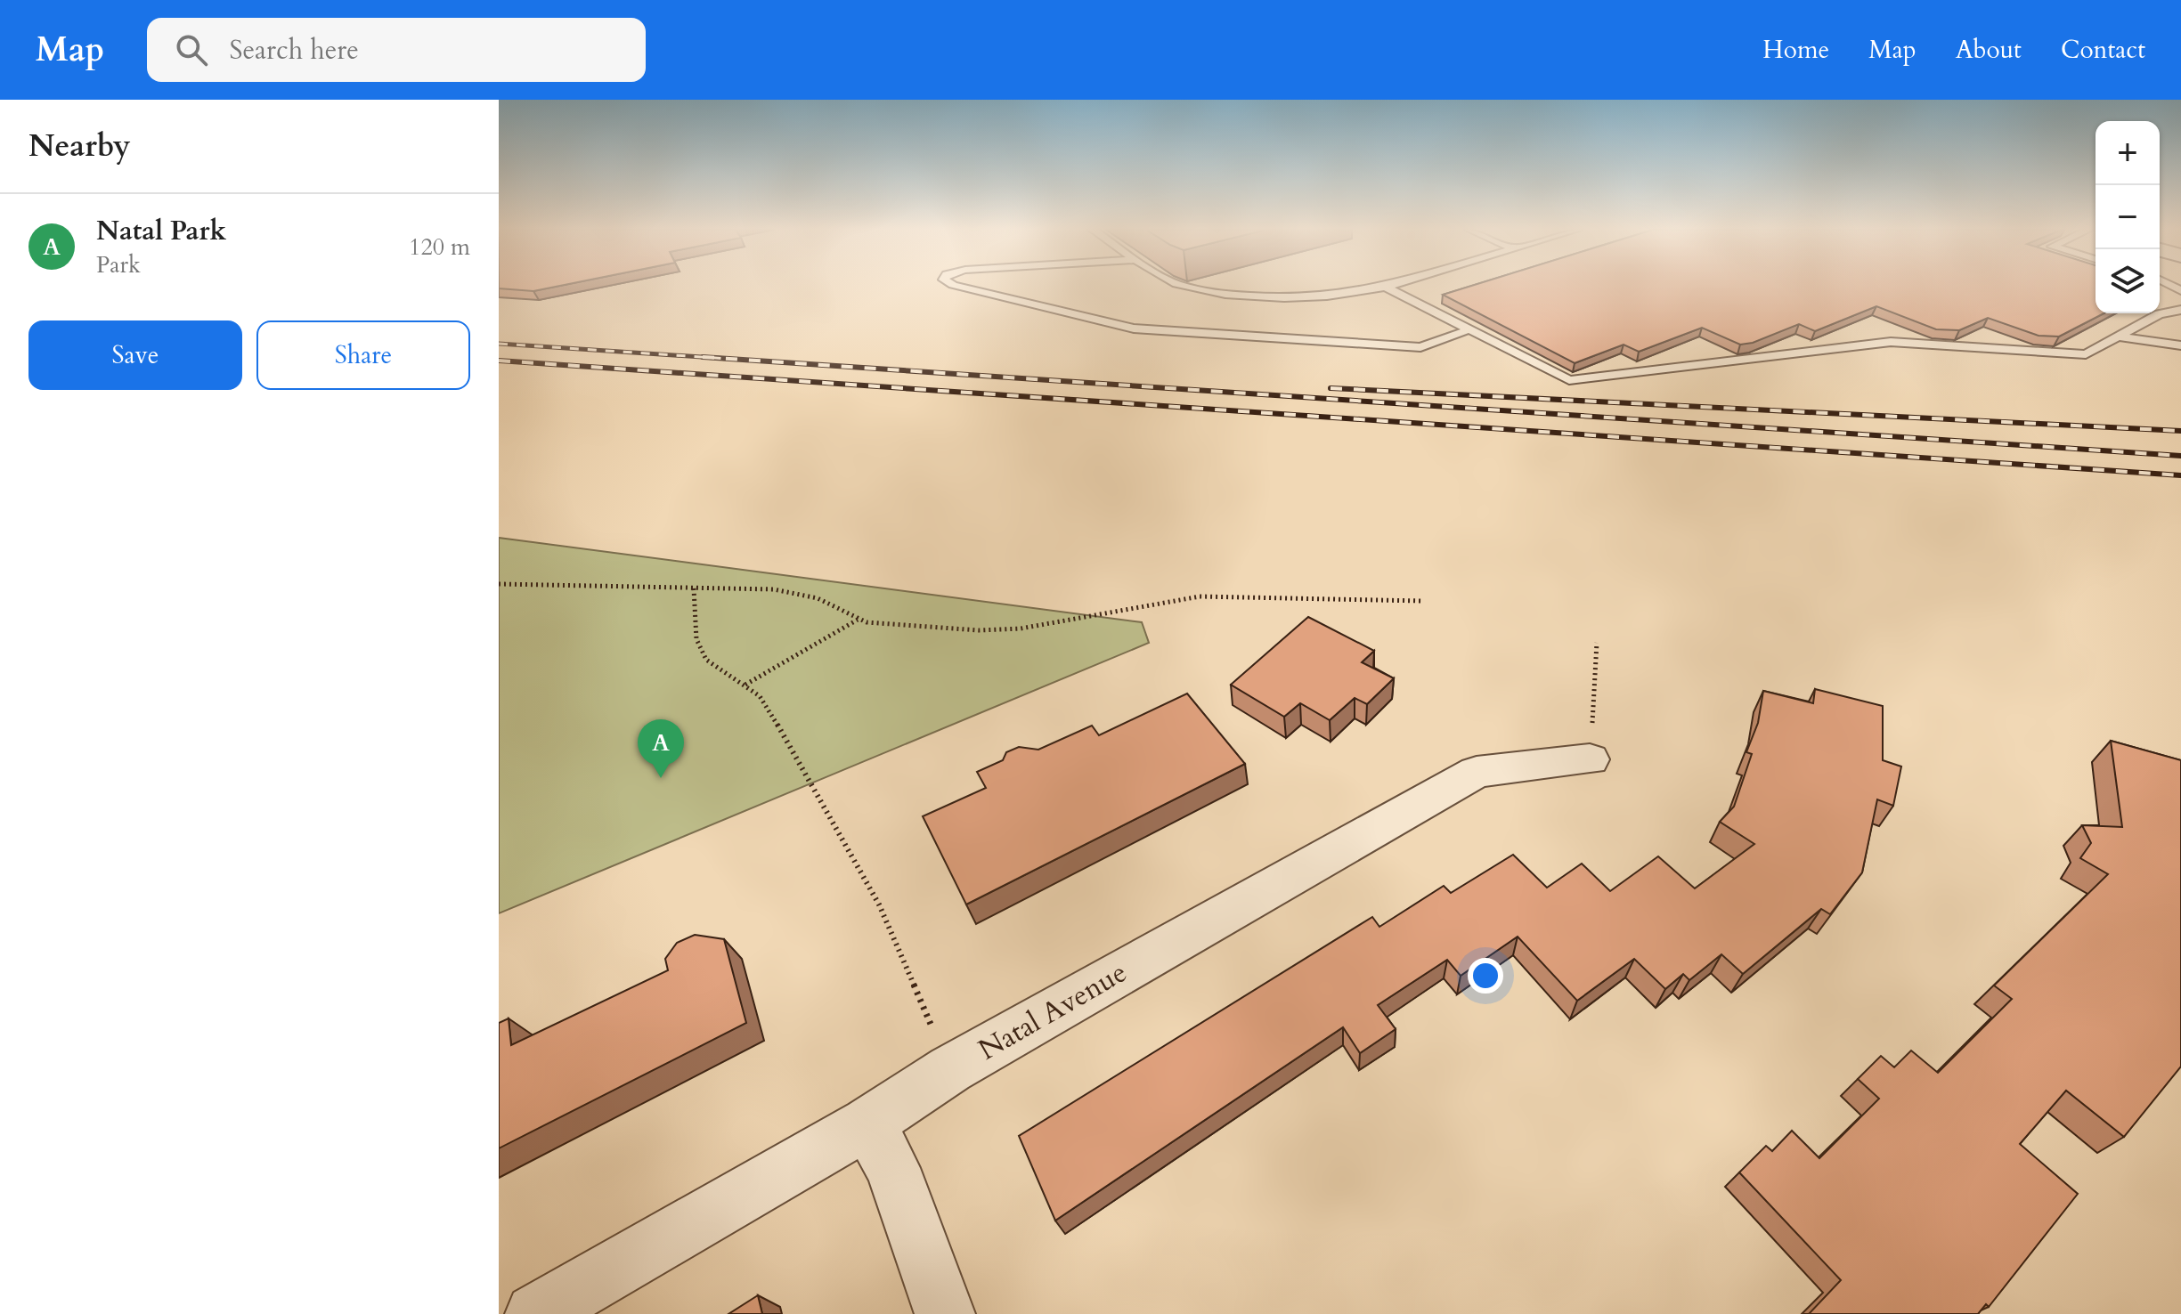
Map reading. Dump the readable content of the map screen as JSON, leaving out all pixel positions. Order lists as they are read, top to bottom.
{
  "streets": {
    "street": ["Natal Avenue"]
  },
  "page": {
    "header": "Map",
    "search": "Search here",
    "nav": [
      "Home",
      "Map",
      "About",
      "Contact"
    ],
    "heading": "Nearby",
    "map_buttons": ["+", "−"],
    "list": [
      {
        "mark": "A",
        "name": "Natal Park",
        "note": "Park",
        "value": "120 m"
      }
    ],
    "buttons": ["Save", "Share"],
    "pins": "A"
  }
}
